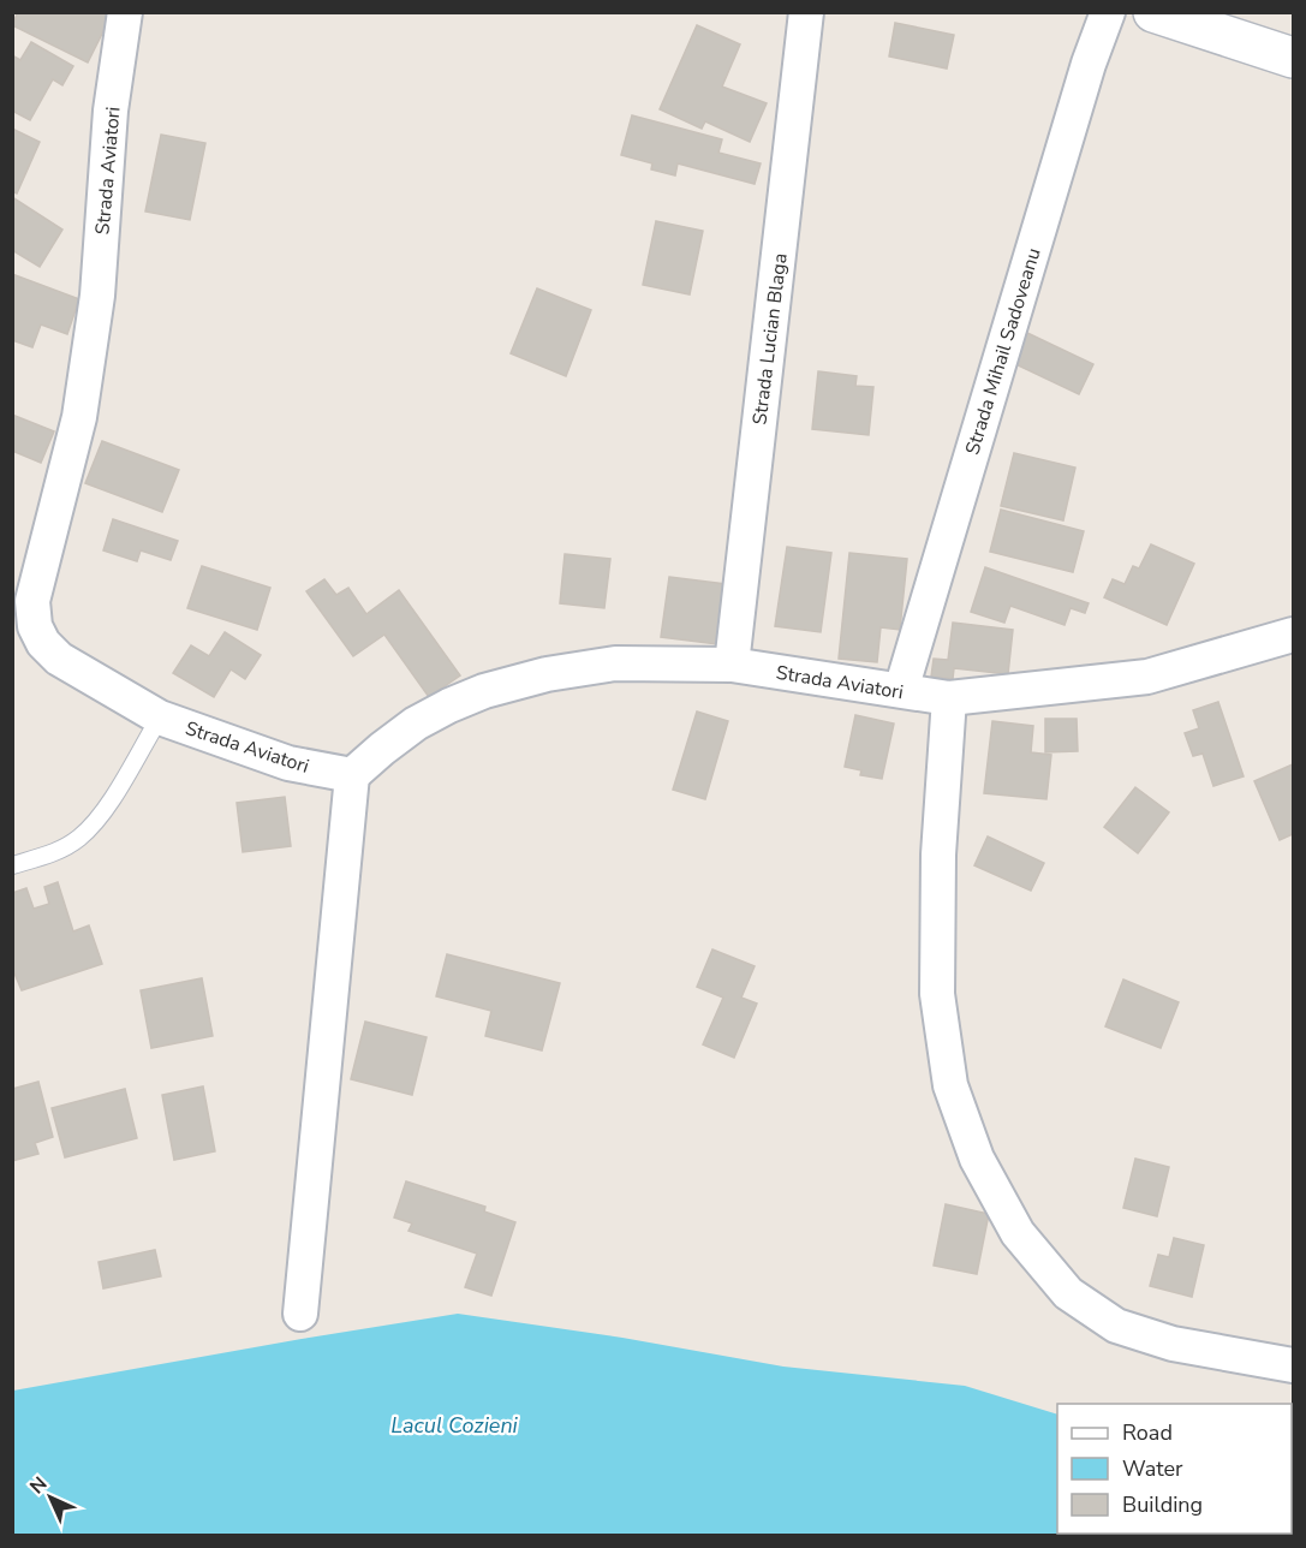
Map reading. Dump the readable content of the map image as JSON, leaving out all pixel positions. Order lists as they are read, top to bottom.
{
  "streets": {
    "street": ["Strada Aviatori", "Strada Lucian Blaga", "Strada Mihail Sadoveanu"]
  },
  "crossings": [
    ["Strada Aviatori", "Strada Lucian Blaga"],
    ["Strada Aviatori", "Strada Mihail Sadoveanu"]
  ],
  "water": ["Lacul Cozieni"],
  "legend": ["Road", "Water", "Building"],
  "north": "top left"
}
